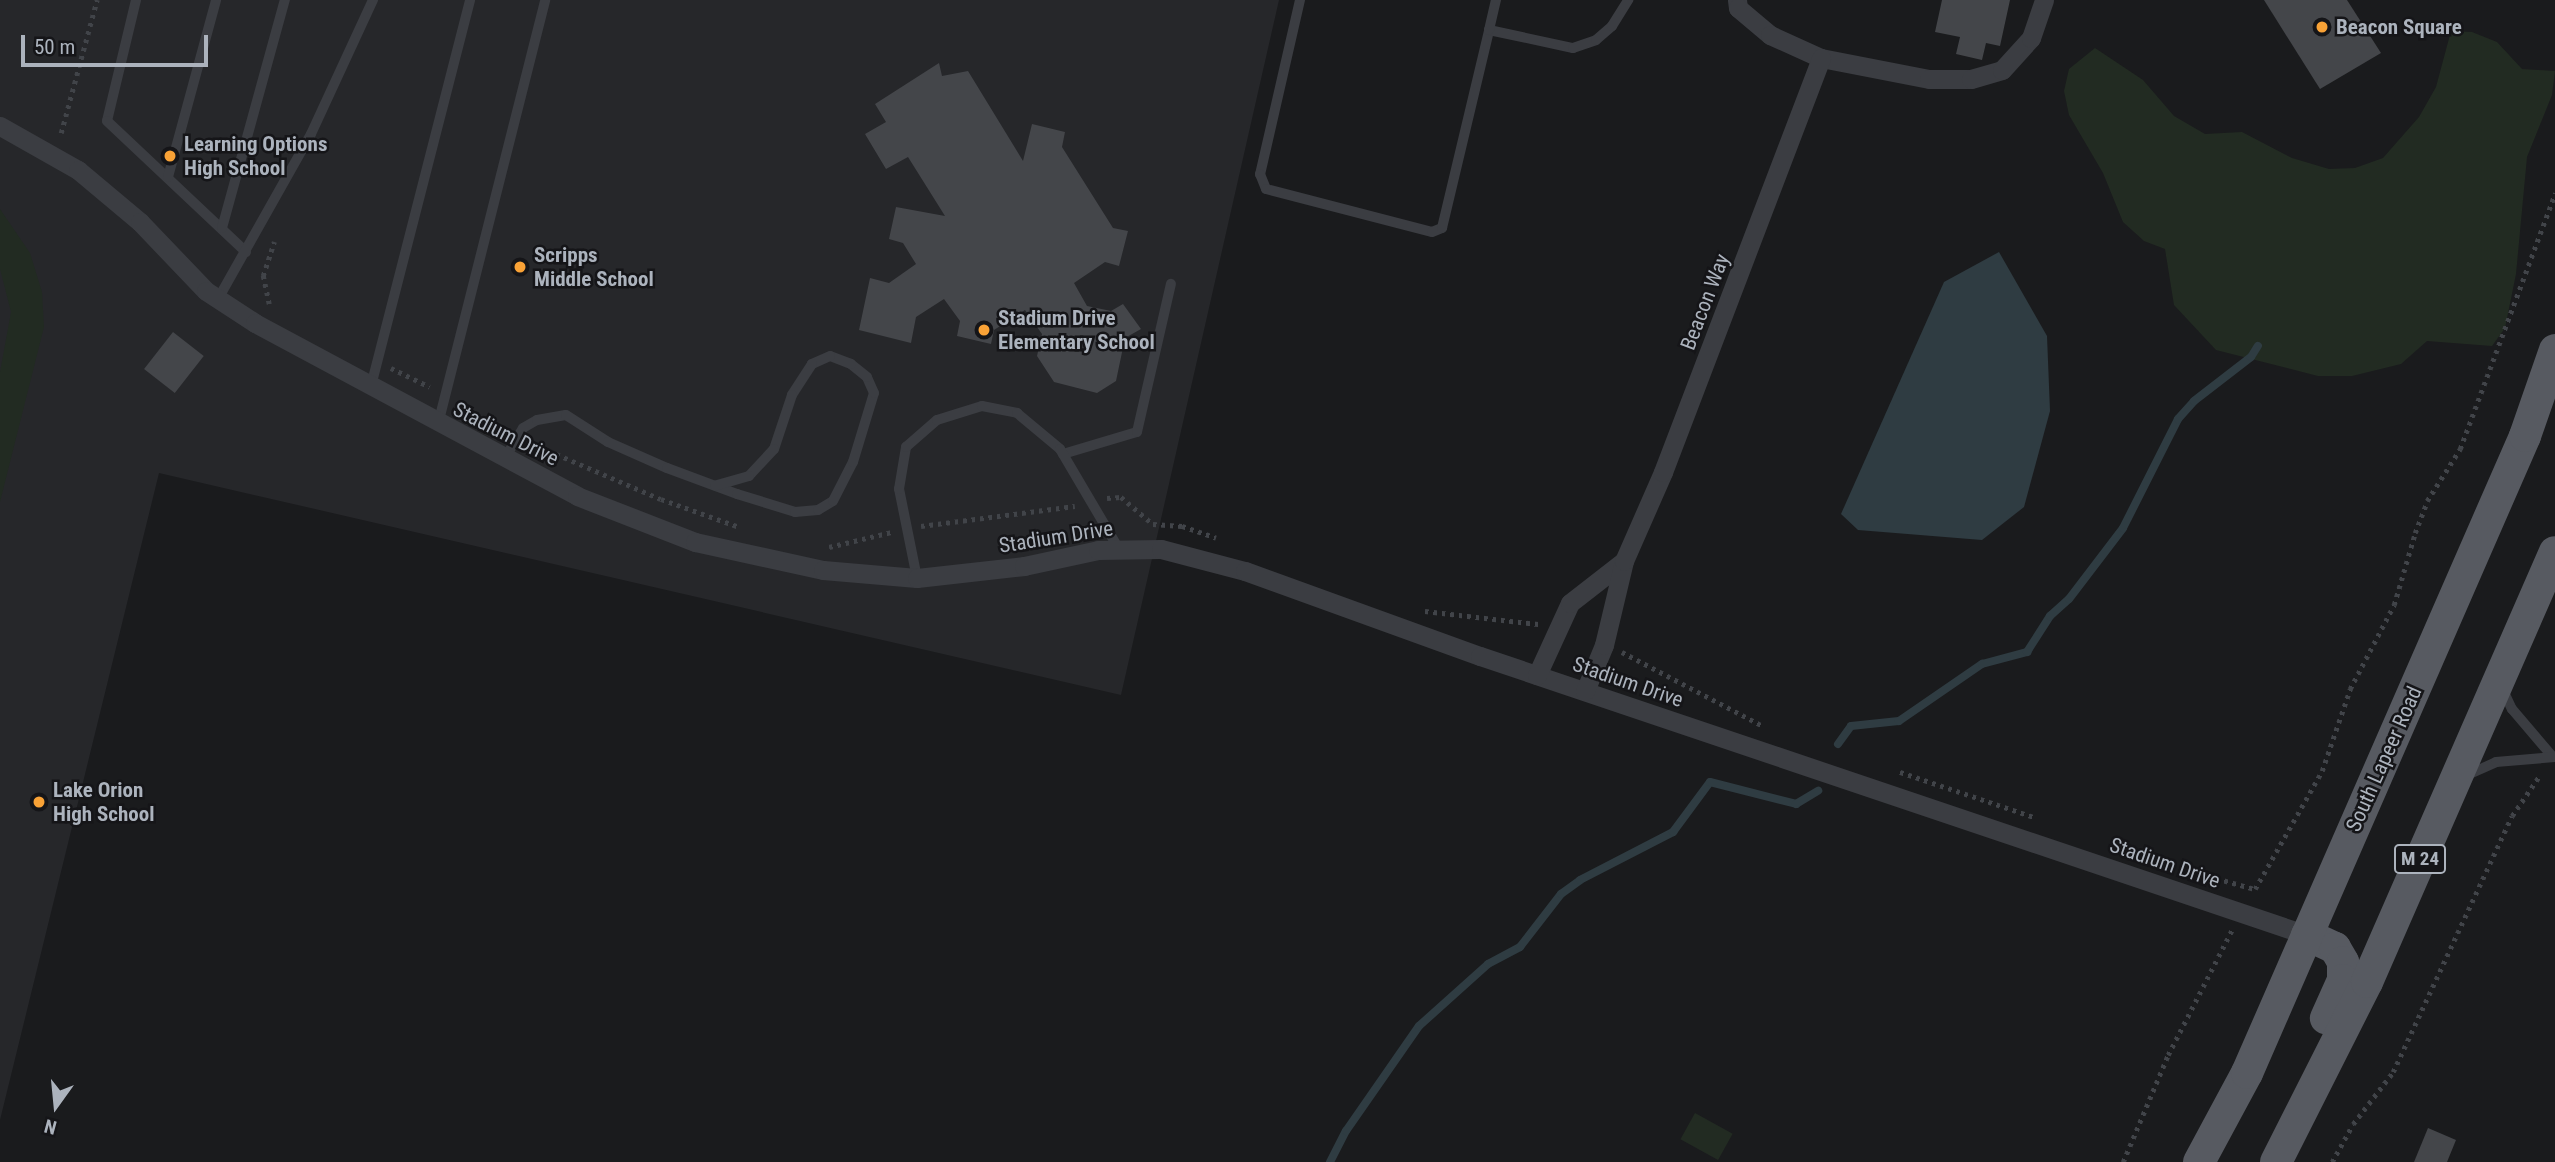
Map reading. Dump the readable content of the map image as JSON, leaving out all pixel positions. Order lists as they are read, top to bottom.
{
  "streets": {
    "main road": ["South Lapeer Road", "M 24"],
    "street": ["Beacon Way", "Stadium Drive"]
  },
  "crossings": [
    ["Beacon Way", "Stadium Drive"],
    ["Stadium Drive", "South Lapeer Road"]
  ],
  "places": [
    "Beacon Square",
    "Learning Options High School",
    "Scripps Middle School",
    "Stadium Drive Elementary School",
    "Lake Orion High School"
  ],
  "scale_bar": "50 m",
  "north": "bottom"
}
